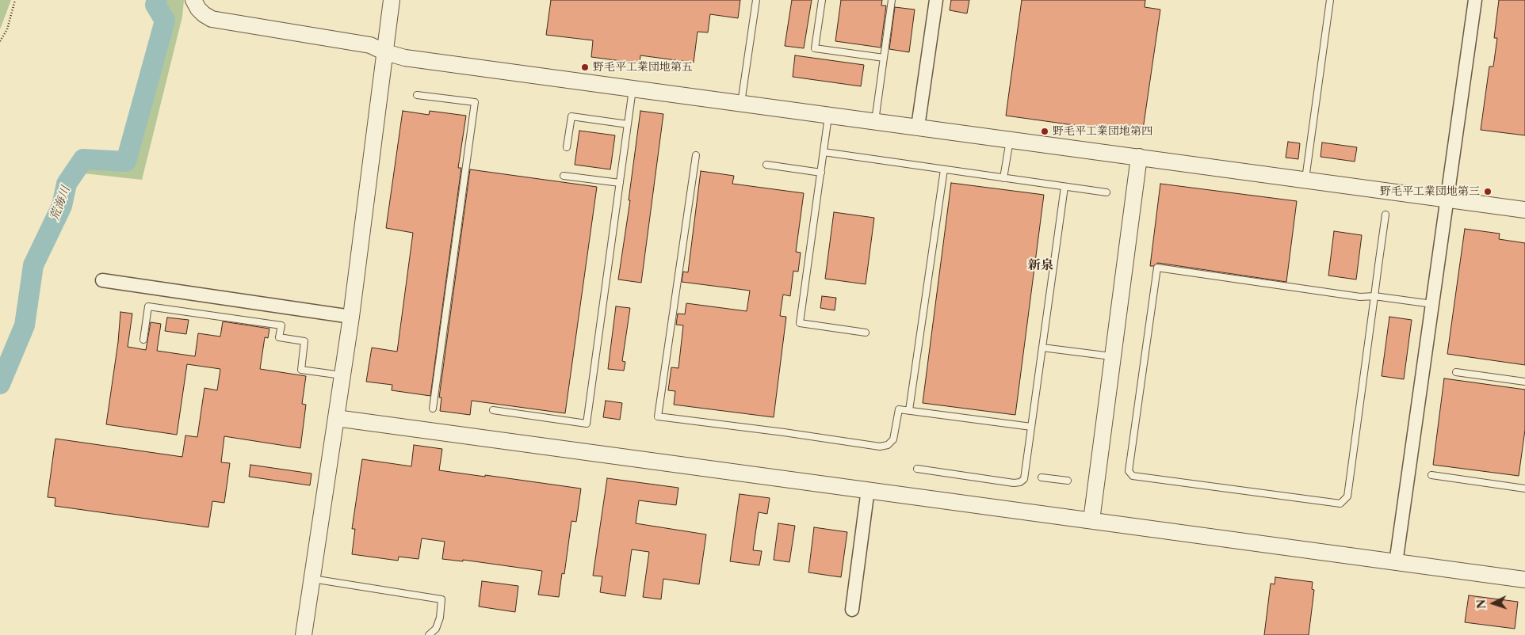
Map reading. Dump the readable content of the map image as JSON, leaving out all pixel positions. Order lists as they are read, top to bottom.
{
  "districts": ["新泉"],
  "water": ["荒海川"],
  "places": ["野毛平工業団地第五", "野毛平工業団地第四", "野毛平工業団地第三"],
  "north": "left"
}
